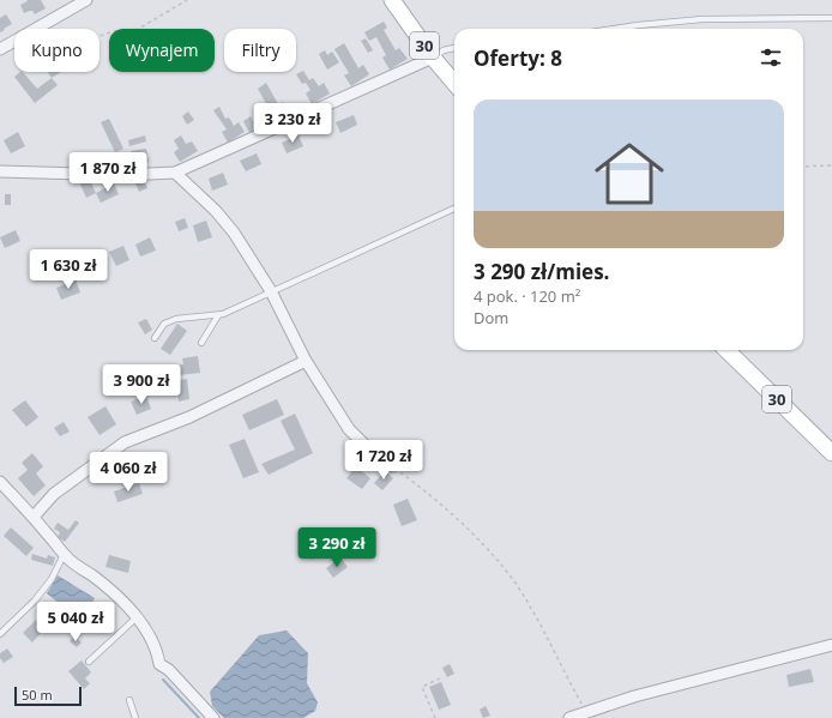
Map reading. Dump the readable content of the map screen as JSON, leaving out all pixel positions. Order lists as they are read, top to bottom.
{
  "streets": {
    "main road": ["30"]
  },
  "scale_bar": "50 m",
  "page": {
    "chip": ["Kupno", "Wynajem", "Filtry"],
    "heading": "Oferty: 8",
    "list": [
      {
        "name": "3 290 zł/mies.",
        "note": "4 pok. · 120 m² · Dom"
      }
    ],
    "price": [
      "3 230 zł",
      "1 870 zł",
      "1 630 zł",
      "3 900 zł",
      "1 720 zł",
      "4 060 zł",
      "3 290 zł",
      "5 040 zł"
    ],
    "scale": "50 m"
  }
}
